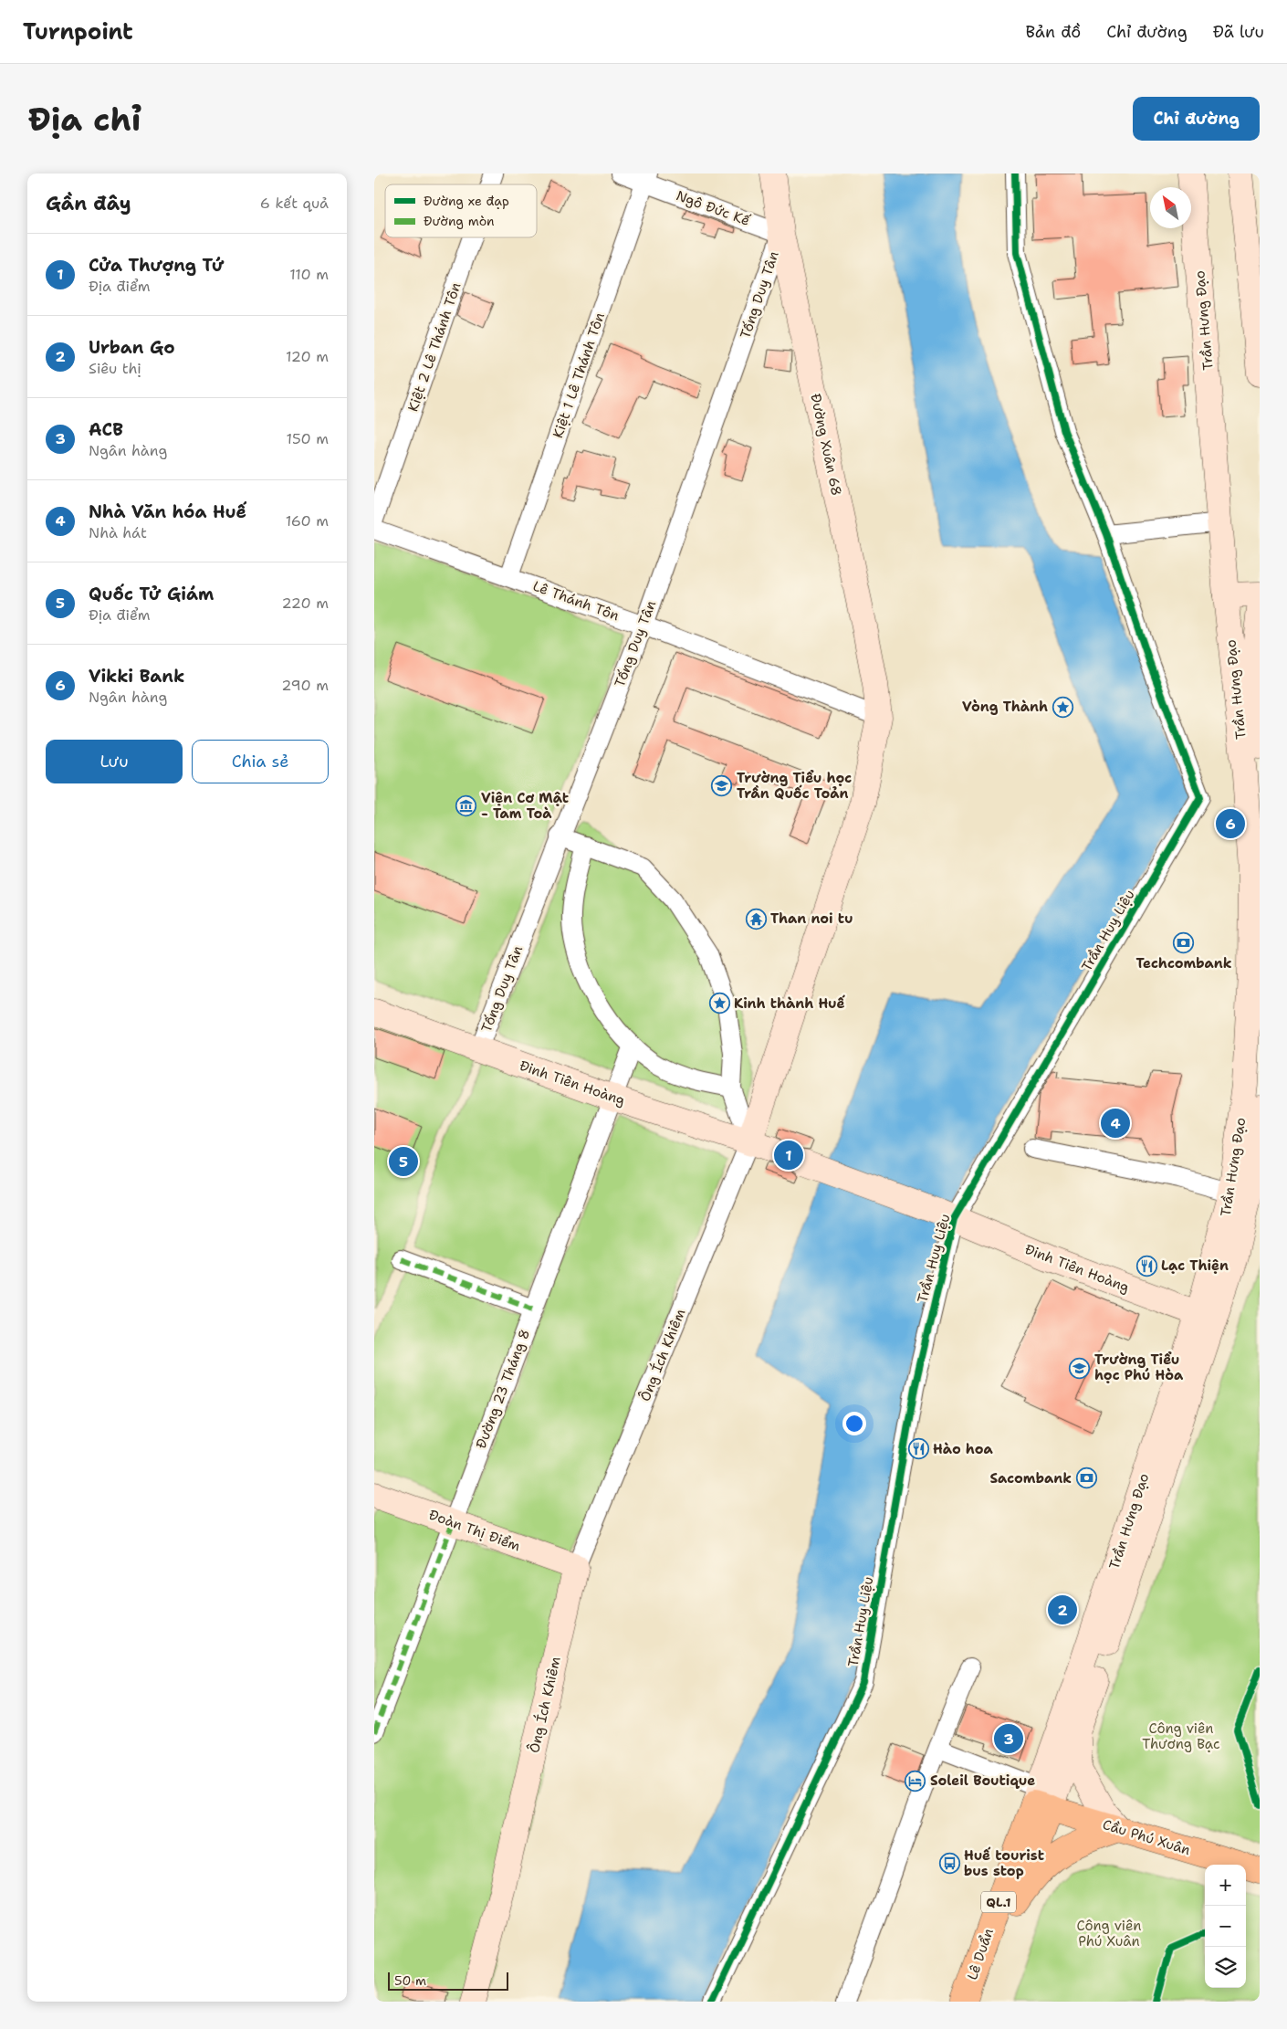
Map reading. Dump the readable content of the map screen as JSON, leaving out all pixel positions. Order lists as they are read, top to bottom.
{
  "streets": {
    "main road": [
      "Trần Hưng Đạo",
      "Đường Xuân 68",
      "Đinh Tiên Hoàng",
      "Ông Ích Khiêm",
      "Đoàn Thị Điểm",
      "Cầu Phú Xuân",
      "QL.1",
      "Lê Duẩn"
    ],
    "street": [
      "Ngô Đức Kế",
      "Tống Duy Tân",
      "Kiệt 2 Lê Thánh Tôn",
      "Kiệt 1 Lê Thánh Tôn",
      "Lê Thánh Tôn",
      "Trần Huy Liệu",
      "Đường 23 Tháng 8"
    ]
  },
  "crossings": [
    ["Ngô Đức Kế", "Tống Duy Tân"],
    ["Ngô Đức Kế", "Kiệt 1 Lê Thánh Tôn"],
    ["Ngô Đức Kế", "Đường Xuân 68"],
    ["Tống Duy Tân", "Đường Xuân 68"],
    ["Tống Duy Tân", "Lê Thánh Tôn"],
    ["Tống Duy Tân", "Đinh Tiên Hoàng"],
    ["Trần Hưng Đạo", "Đinh Tiên Hoàng"],
    ["Trần Hưng Đạo", "Cầu Phú Xuân"],
    ["Trần Hưng Đạo", "Lê Duẩn"],
    ["Kiệt 1 Lê Thánh Tôn", "Lê Thánh Tôn"],
    ["Đường Xuân 68", "Lê Thánh Tôn"],
    ["Đường Xuân 68", "Ông Ích Khiêm"],
    ["Lê Thánh Tôn", "Ông Ích Khiêm"],
    ["Trần Huy Liệu", "Đinh Tiên Hoàng"],
    ["Đinh Tiên Hoàng", "Ông Ích Khiêm"],
    ["Đinh Tiên Hoàng", "Đường 23 Tháng 8"],
    ["Ông Ích Khiêm", "Đoàn Thị Điểm"],
    ["Đường 23 Tháng 8", "Đoàn Thị Điểm"],
    ["Cầu Phú Xuân", "QL.1"],
    ["Cầu Phú Xuân", "Lê Duẩn"],
    ["QL.1", "Lê Duẩn"]
  ],
  "parks": ["Công viên Thương Bạc", "Công viên Phú Xuân"],
  "places": {
    "place": ["Vòng Thành", "Kinh thành Huế"],
    "school or university": ["Trường Tiểu học Trần Quốc Toản", "Trường Tiểu học Phú Hòa"],
    "museum": ["Viện Cơ Mật - Tam Toà"],
    "temple": ["Than noi tu"],
    "bank": ["Techcombank", "Sacombank"],
    "restaurant": ["Lạc Thiện", "Hào hoa"],
    "hotel": ["Soleil Boutique"],
    "bus stop": ["Huế tourist bus stop"]
  },
  "legend": ["Đường xe đạp", "Đường mòn"],
  "scale_bar": "50 m",
  "north": "top left",
  "page": {
    "header": "Turnpoint",
    "nav": ["Bản đồ", "Chỉ đường", "Đã lưu"],
    "buttons": [
      "Chỉ đường",
      ["Lưu", "Chia sẻ"]
    ],
    "title": "Địa chỉ",
    "heading": ["Gần đây", "6 kết quả"],
    "list": [
      {
        "mark": "1",
        "name": "Cửa Thượng Tứ",
        "note": "Địa điểm",
        "value": "110 m"
      },
      {
        "mark": "2",
        "name": "Urban Go",
        "note": "Siêu thị",
        "value": "120 m"
      },
      {
        "mark": "3",
        "name": "ACB",
        "note": "Ngân hàng",
        "value": "150 m"
      },
      {
        "mark": "4",
        "name": "Nhà Văn hóa Huế",
        "note": "Nhà hát",
        "value": "160 m"
      },
      {
        "mark": "5",
        "name": "Quốc Tử Giám",
        "note": "Địa điểm",
        "value": "220 m"
      },
      {
        "mark": "6",
        "name": "Vikki Bank",
        "note": "Ngân hàng",
        "value": "290 m"
      }
    ],
    "pins": [
      "6",
      "4",
      "1",
      "5",
      "2",
      "3"
    ],
    "map_buttons": ["+", "−"],
    "scale": "50 m"
  }
}
